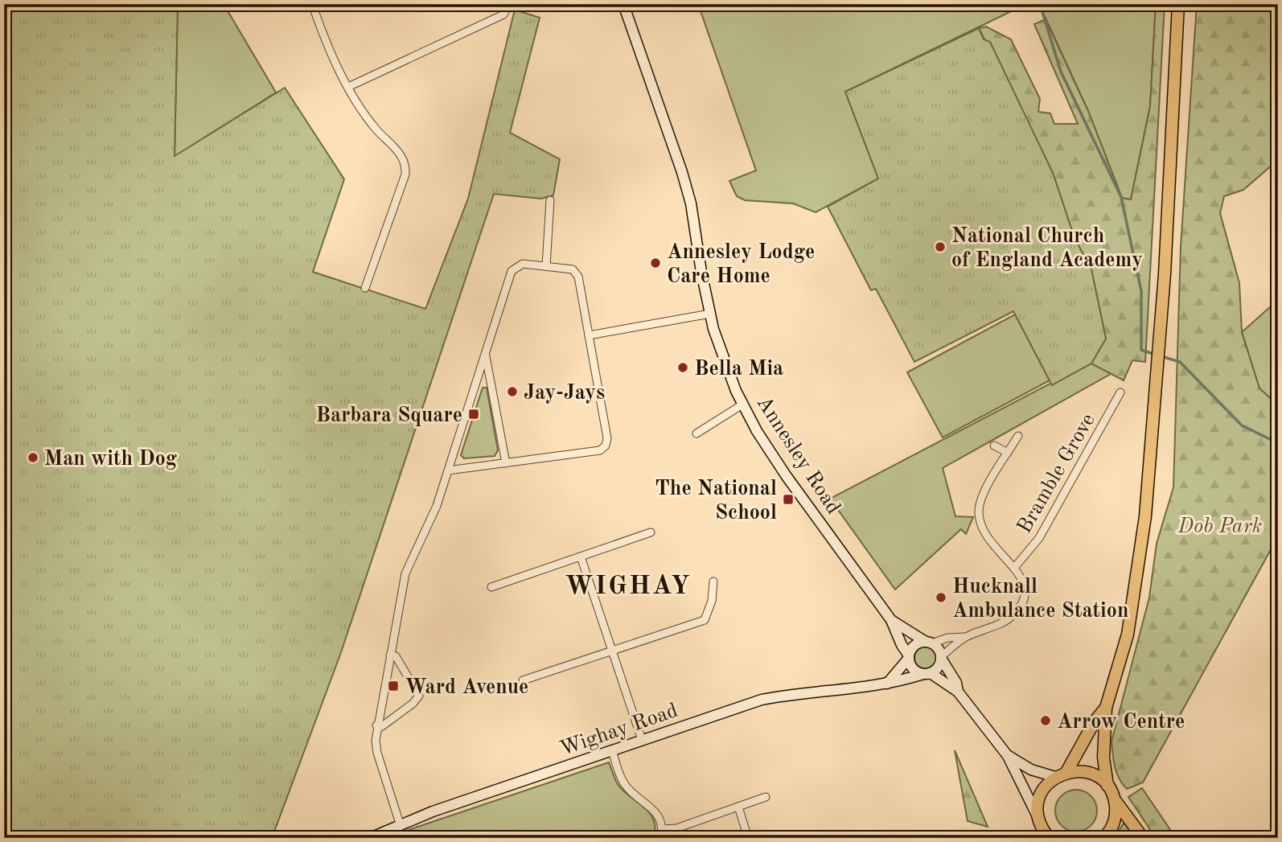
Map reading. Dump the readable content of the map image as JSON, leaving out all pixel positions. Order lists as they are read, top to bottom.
{
  "streets": {
    "main road": ["Annesley Road", "Wighay Road"],
    "street": ["Bramble Grove"]
  },
  "crossings": [
    ["Annesley Road", "Wighay Road"]
  ],
  "districts": ["WIGHAY"],
  "parks": ["Dob Park"],
  "places": {
    "other": [
      "National Church of England Academy",
      "Annesley Lodge Care Home",
      "Bella Mia",
      "Jay-Jays",
      "Man with Dog",
      "Hucknall Ambulance Station",
      "Arrow Centre"
    ],
    "transit": ["Barbara Square", "The National School", "Ward Avenue"]
  }
}
